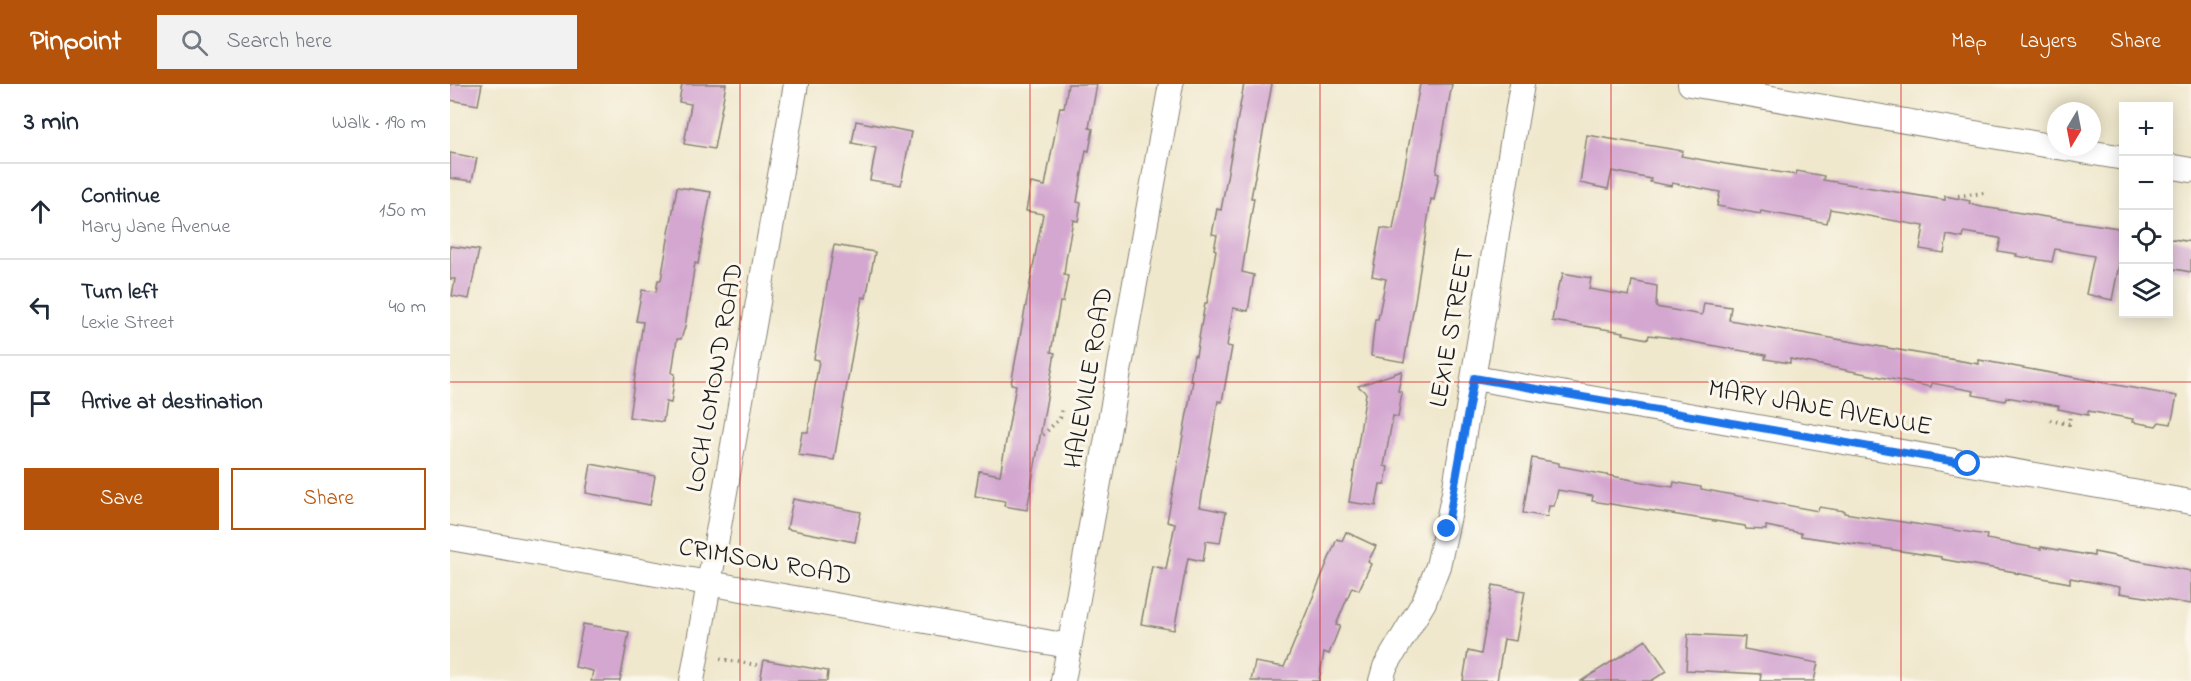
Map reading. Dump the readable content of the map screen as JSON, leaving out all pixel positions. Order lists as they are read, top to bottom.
{
  "streets": {
    "street": [
      "LEXIE STREET",
      "LOCH LOMOND ROAD",
      "HALEVILLE ROAD",
      "MARY JANE AVENUE",
      "CRIMSON ROAD"
    ]
  },
  "crossings": [
    ["LEXIE STREET", "MARY JANE AVENUE"],
    ["LOCH LOMOND ROAD", "CRIMSON ROAD"],
    ["HALEVILLE ROAD", "CRIMSON ROAD"]
  ],
  "north": "bottom",
  "page": {
    "header": "Pinpoint",
    "search": "Search here",
    "nav": ["Map", "Layers", "Share"],
    "heading": ["3 min", "Walk · 190 m"],
    "map_buttons": ["+", "−"],
    "list": [
      ["Continue", "Mary Jane Avenue", "150 m"],
      ["Turn left", "Lexie Street", "40 m"],
      "Arrive at destination"
    ],
    "buttons": ["Save", "Share"]
  }
}
